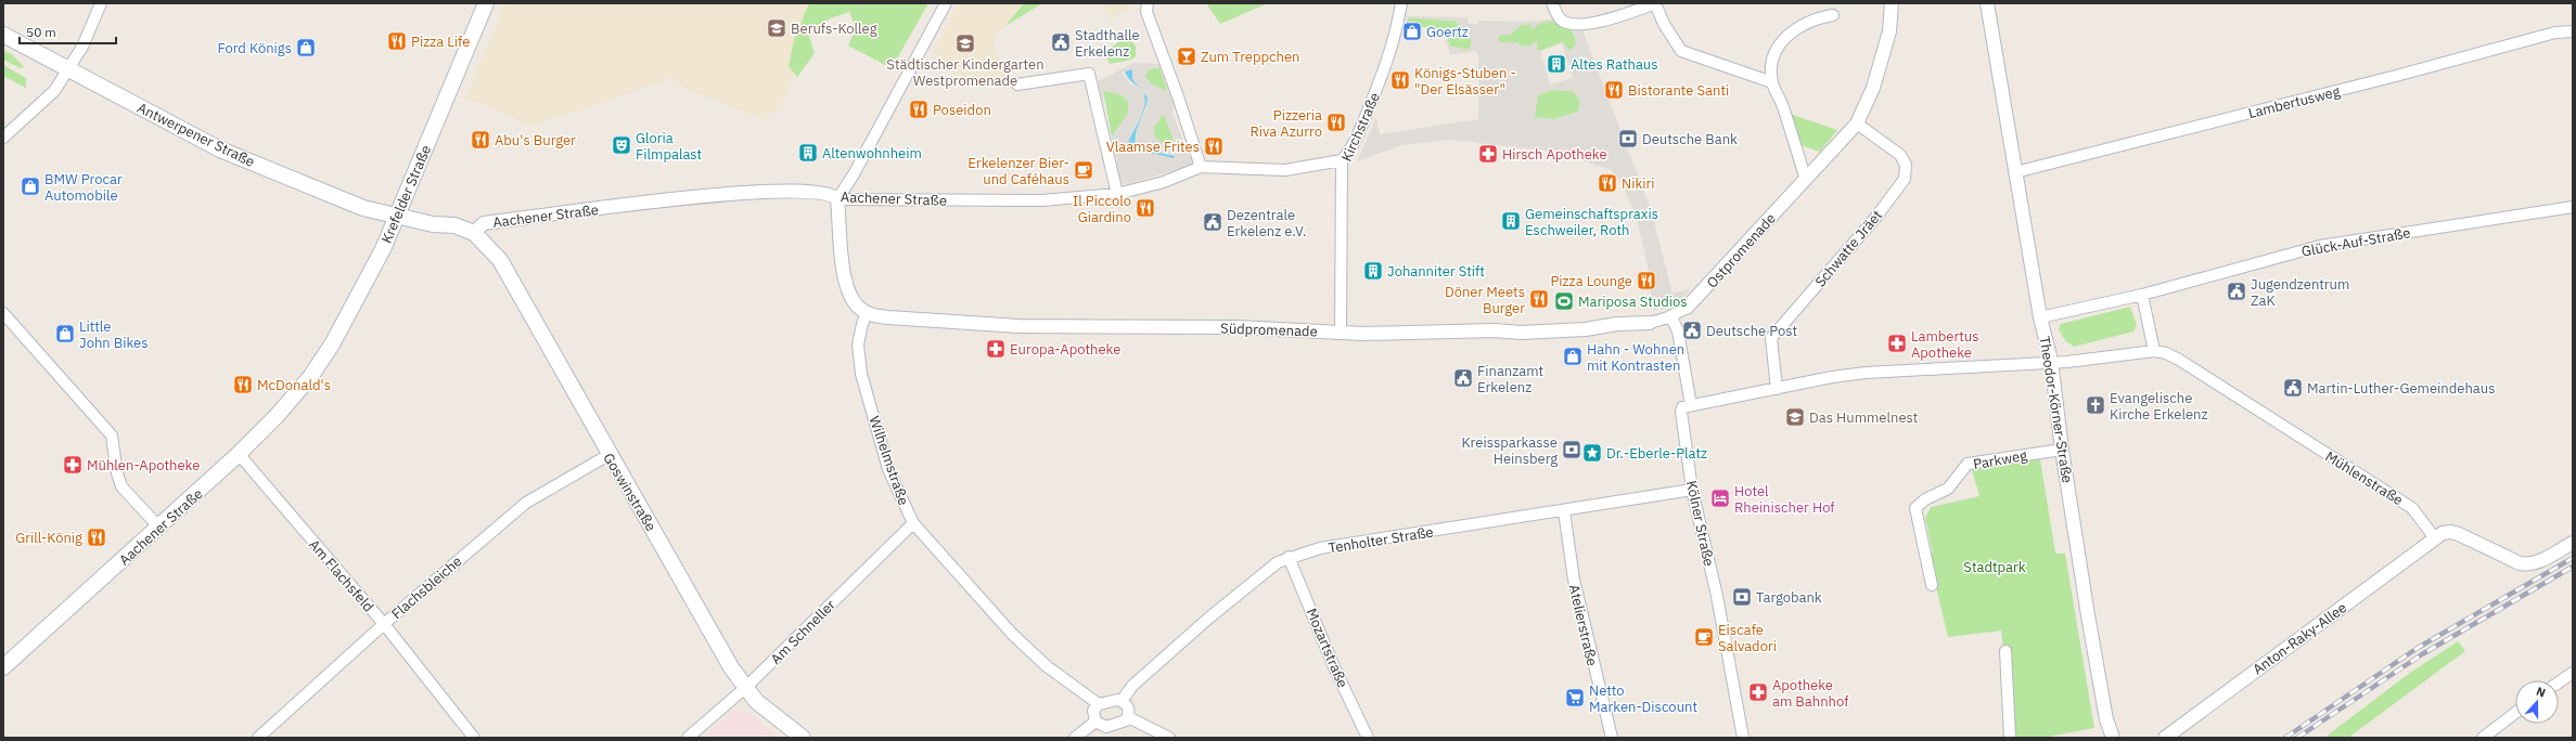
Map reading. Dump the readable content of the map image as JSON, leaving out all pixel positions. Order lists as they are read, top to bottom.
{
  "streets": {
    "main road": [
      "Antwerpener Straße",
      "Krefelder Straße",
      "Aachener Straße",
      "Goswinstraße"
    ],
    "street": [
      "Lambertusweg",
      "Kirchstraße",
      "Glück-Auf-Straße",
      "Schwatte Jräet",
      "Ostpromenade",
      "Südpromenade",
      "Theodor-Körner-Straße",
      "Parkweg",
      "Wilhelmstraße",
      "Mühlenstraße",
      "Kölner Straße",
      "Tenholter Straße",
      "Am Flachsfeld",
      "Flachsbleiche",
      "Atelierstraße",
      "Am Schneller",
      "Anton-Raky-Allee",
      "Mozartstraße"
    ]
  },
  "crossings": [
    ["Lambertusweg", "Theodor-Körner-Straße"],
    ["Kirchstraße", "Aachener Straße"],
    ["Kirchstraße", "Südpromenade"],
    ["Antwerpener Straße", "Krefelder Straße"],
    ["Antwerpener Straße", "Aachener Straße"],
    ["Krefelder Straße", "Aachener Straße"],
    ["Aachener Straße", "Goswinstraße"],
    ["Aachener Straße", "Am Flachsfeld"],
    ["Glück-Auf-Straße", "Theodor-Körner-Straße"],
    ["Schwatte Jräet", "Ostpromenade"],
    ["Ostpromenade", "Südpromenade"],
    ["Südpromenade", "Wilhelmstraße"],
    ["Theodor-Körner-Straße", "Parkweg"],
    ["Wilhelmstraße", "Tenholter Straße"],
    ["Wilhelmstraße", "Am Schneller"],
    ["Mühlenstraße", "Anton-Raky-Allee"],
    ["Goswinstraße", "Flachsbleiche"],
    ["Goswinstraße", "Am Schneller"],
    ["Kölner Straße", "Tenholter Straße"],
    ["Tenholter Straße", "Atelierstraße"],
    ["Tenholter Straße", "Mozartstraße"],
    ["Am Flachsfeld", "Flachsbleiche"]
  ],
  "parks": ["Stadtpark"],
  "places": {
    "school or university": ["Berufs-Kolleg", "Städtischer Kindergarten Westpromenade", "Das Hummelnest"],
    "shop": [
      "Goertz",
      "Ford Königs",
      "BMW Procar Automobile",
      "Little John Bikes",
      "Hahn - Wohnen mit Kontrasten"
    ],
    "restaurant": [
      "Pizza Life",
      "Königs-Stuben - \"Der Elsässer\"",
      "Bistorante Santi",
      "Poseidon",
      "Pizzeria Riva Azurro",
      "Abu's Burger",
      "Vlaamse Frites",
      "Nikiri",
      "Il Piccolo Giardino",
      "Pizza Lounge",
      "Döner Meets Burger",
      "McDonald's",
      "Grill-König"
    ],
    "public building": [
      "Stadthalle Erkelenz",
      "Dezentrale Erkelenz e.V.",
      "Jugendzentrum ZaK",
      "Deutsche Post",
      "Finanzamt Erkelenz",
      "Martin-Luther-Gemeindehaus"
    ],
    "bar": ["Zum Treppchen"],
    "building": [
      "Altes Rathaus",
      "Altenwohnheim",
      "Gemeinschaftspraxis Eschweiler, Roth",
      "Johanniter Stift"
    ],
    "bank": ["Deutsche Bank", "Kreissparkasse Heinsberg", "Targobank"],
    "theatre": ["Gloria Filmpalast"],
    "pharmacy": [
      "Hirsch Apotheke",
      "Lambertus Apotheke",
      "Europa-Apotheke",
      "Mühlen-Apotheke",
      "Apotheke am Bahnhof"
    ],
    "cafe": ["Erkelenzer Bier- und Caféhaus", "Eiscafe Salvadori"],
    "sports": ["Mariposa Studios"],
    "church": ["Evangelische Kirche Erkelenz"],
    "place": ["Dr.-Eberle-Platz"],
    "hotel": ["Hotel Rheinischer Hof"],
    "supermarket": ["Netto Marken-Discount"]
  },
  "scale_bar": "50 m",
  "north": "top"
}
